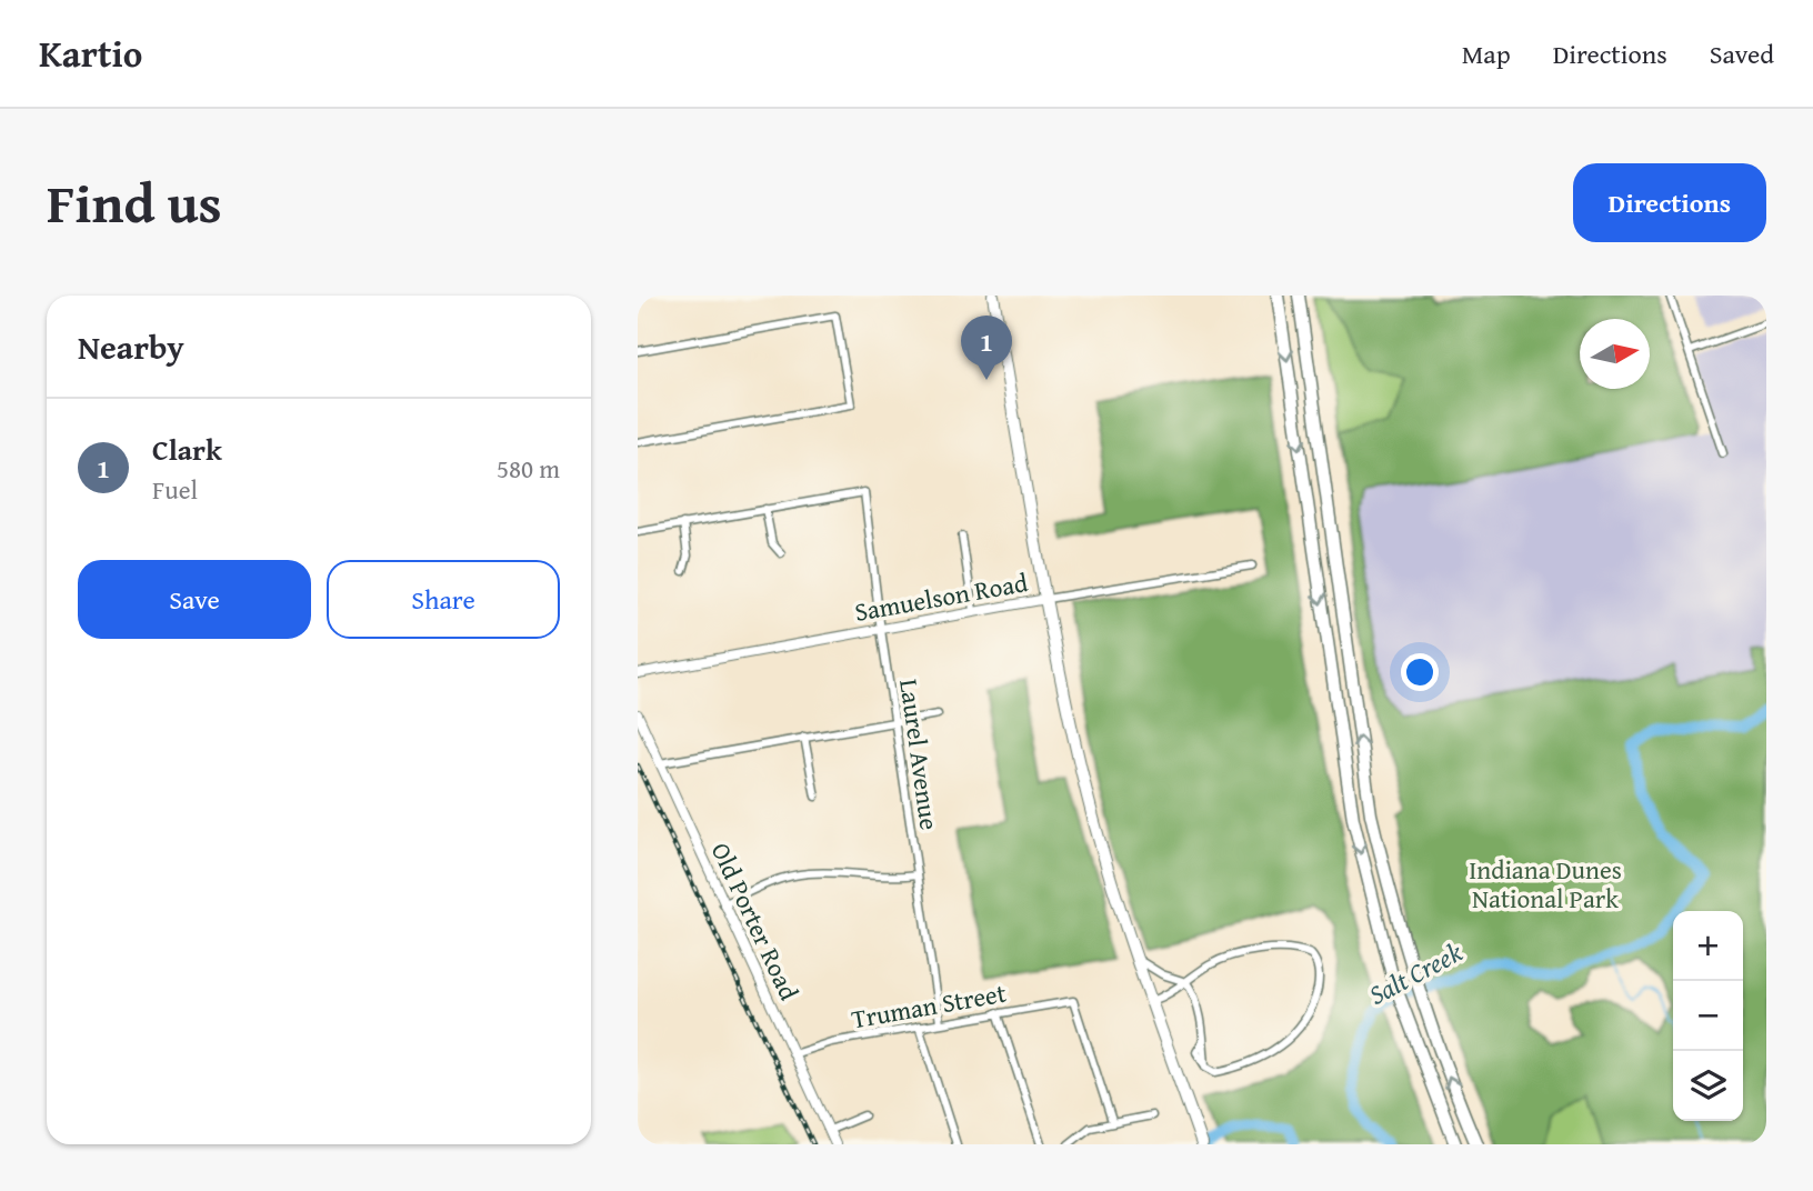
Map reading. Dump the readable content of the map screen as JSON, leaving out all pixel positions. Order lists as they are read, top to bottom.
{
  "streets": {
    "street": [
      "Samuelson Road",
      "Laurel Avenue",
      "Old Porter Road",
      "Truman Street"
    ]
  },
  "crossings": [
    ["Samuelson Road", "Laurel Avenue"],
    ["Laurel Avenue", "Truman Street"],
    ["Old Porter Road", "Truman Street"]
  ],
  "water": ["Salt Creek"],
  "parks": ["Indiana Dunes National Park"],
  "north": "right",
  "page": {
    "header": "Kartio",
    "nav": ["Map", "Directions", "Saved"],
    "title": "Find us",
    "buttons": [
      "Directions",
      ["Save", "Share"]
    ],
    "heading": "Nearby",
    "pins": "1",
    "list": [
      {
        "mark": "1",
        "name": "Clark",
        "note": "Fuel",
        "value": "580 m"
      }
    ],
    "map_buttons": ["+", "−"]
  }
}
